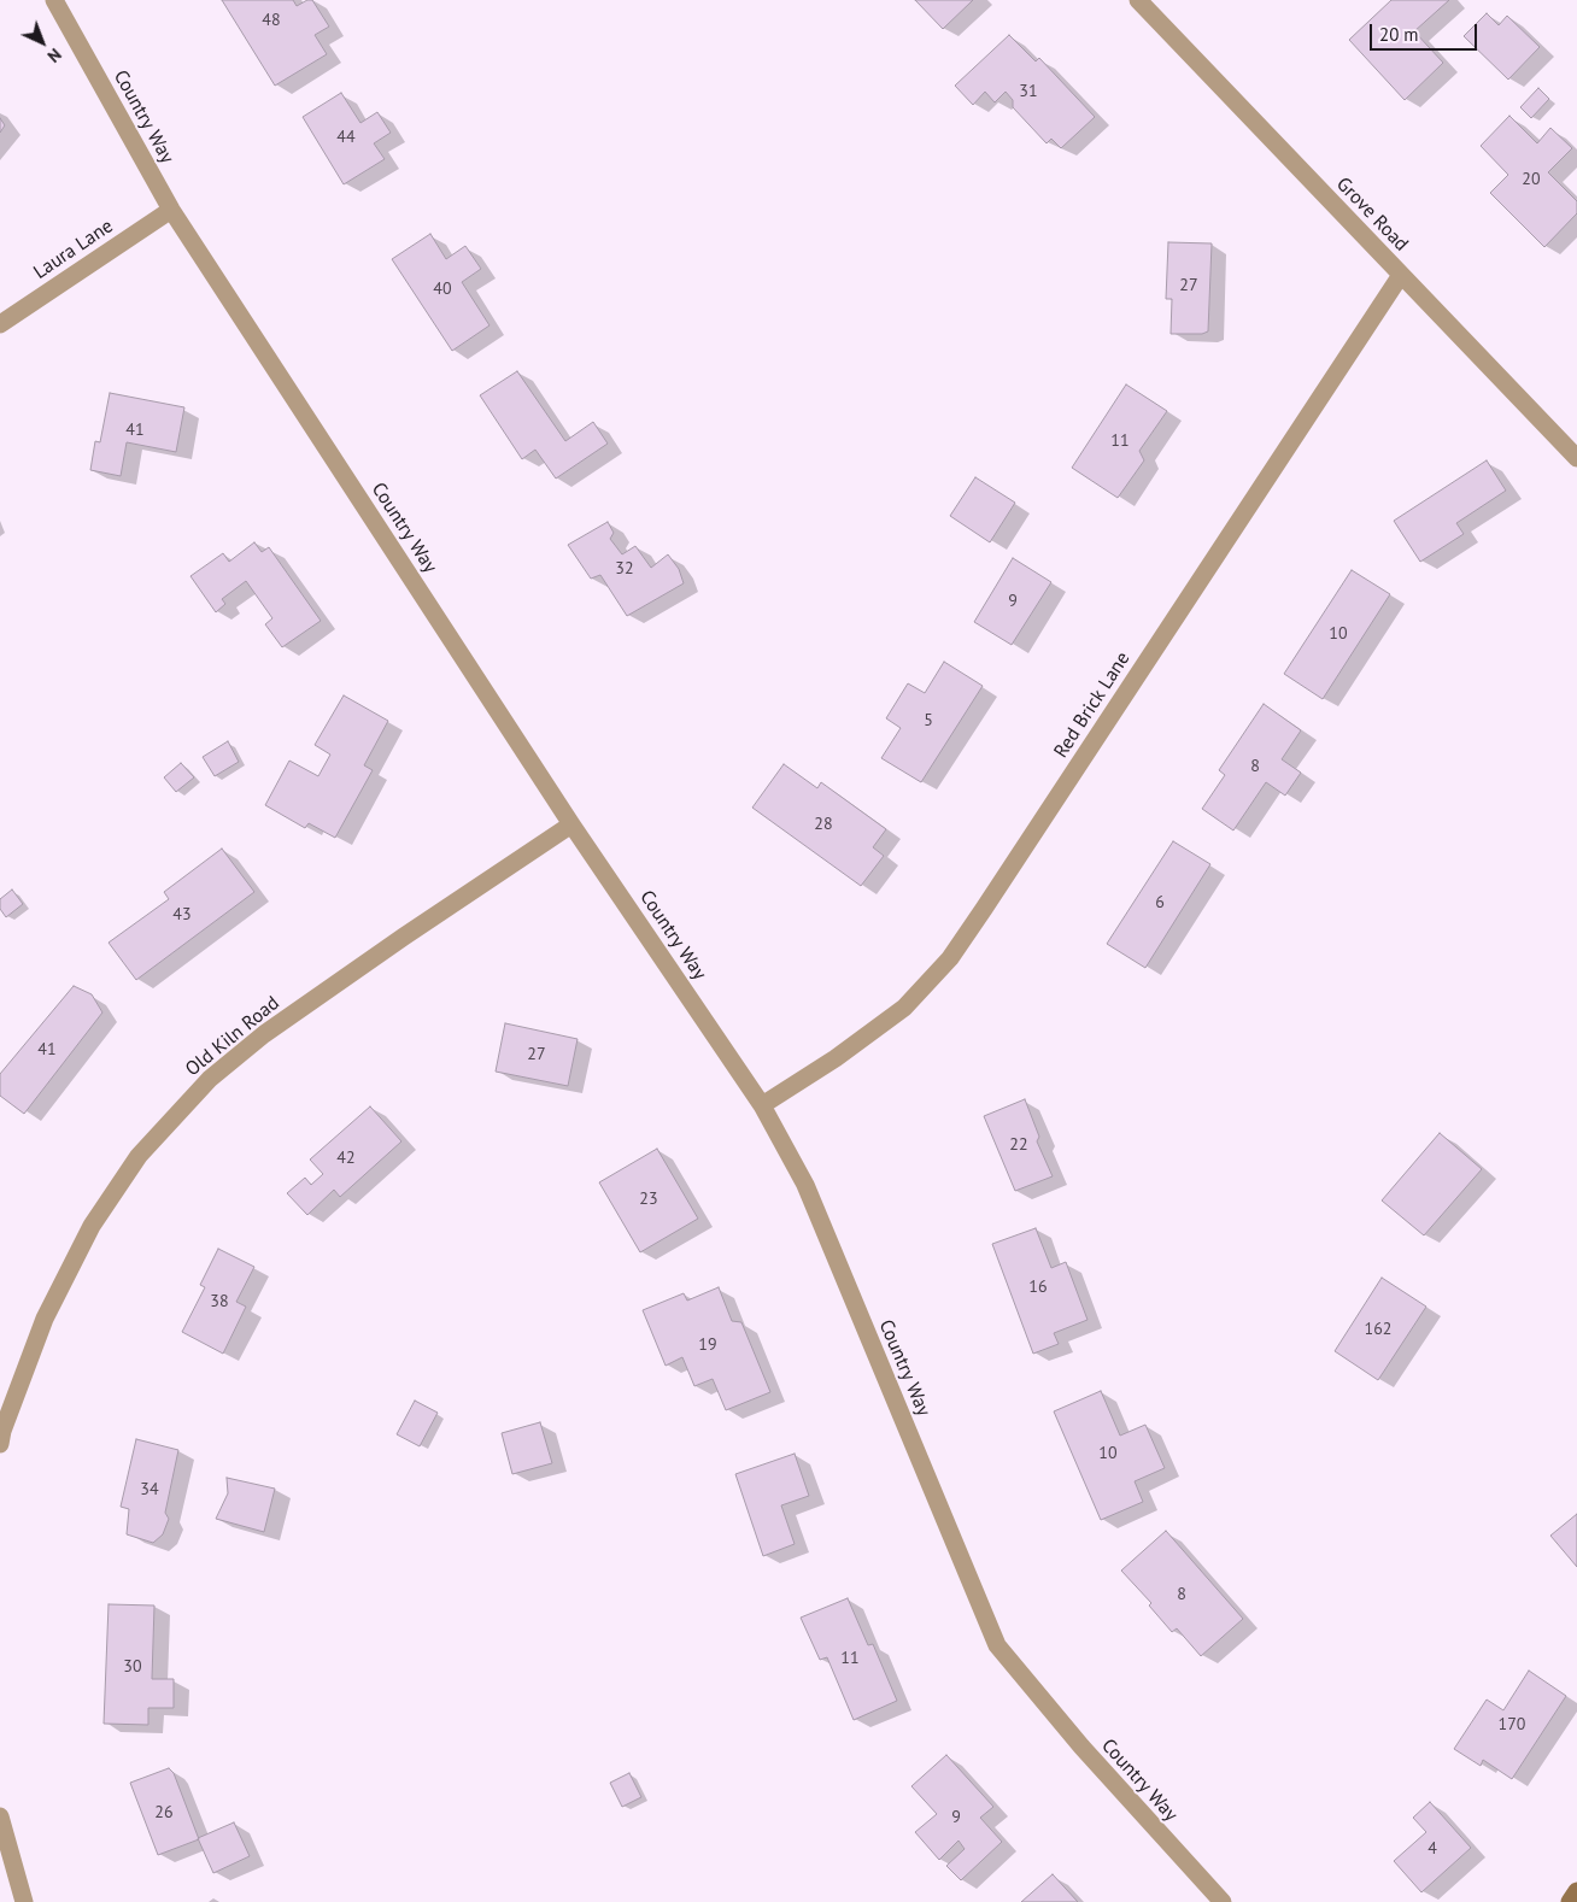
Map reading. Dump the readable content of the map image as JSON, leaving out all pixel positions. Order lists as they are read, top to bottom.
{
  "streets": {
    "street": [
      "Country Way",
      "Grove Road",
      "Laura Lane",
      "Red Brick Lane",
      "Old Kiln Road"
    ]
  },
  "crossings": [
    ["Country Way", "Laura Lane"],
    ["Country Way", "Red Brick Lane"],
    ["Country Way", "Old Kiln Road"],
    ["Grove Road", "Red Brick Lane"]
  ],
  "house_numbers": [
    "48",
    "31",
    "44",
    "20",
    "27",
    "40",
    "41",
    "11",
    "32",
    "9",
    "10",
    "5",
    "8",
    "28",
    "6",
    "43",
    "41",
    "27",
    "22",
    "42",
    "23",
    "16",
    "38",
    "162",
    "19",
    "10",
    "34",
    "8",
    "11",
    "30",
    "170",
    "26",
    "9",
    "4"
  ],
  "scale_bar": "20 m",
  "north": "bottom right"
}
